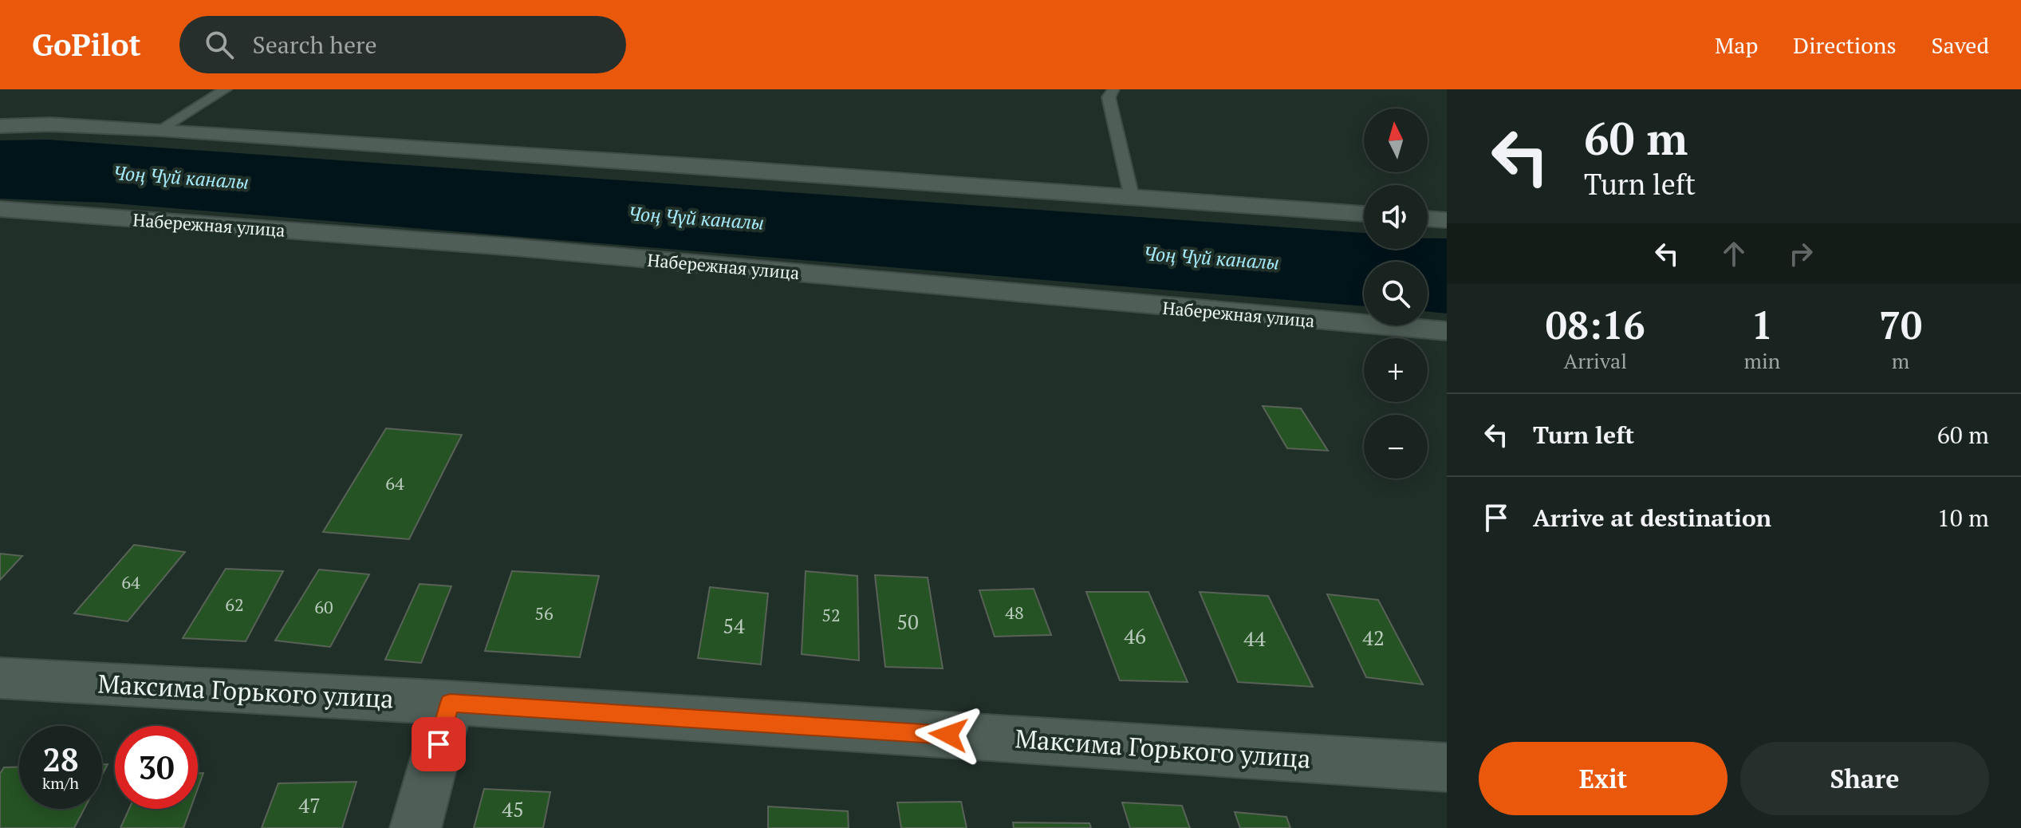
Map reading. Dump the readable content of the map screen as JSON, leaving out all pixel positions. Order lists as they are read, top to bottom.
{
  "streets": {
    "street": ["Набережная улица", "Максима Горького улица"]
  },
  "water": ["Чоң Чүй каналы"],
  "house_numbers": [
    "64",
    "64",
    "62",
    "60",
    "48",
    "56",
    "52",
    "50",
    "54",
    "46",
    "42",
    "44",
    "47",
    "45"
  ],
  "north": "top",
  "page": {
    "header": "GoPilot",
    "search": "Search here",
    "nav": ["Map", "Directions", "Saved"],
    "turn": ["60 m", "Turn left"],
    "map_buttons": ["+", "−"],
    "eta": [
      "08:16",
      "Arrival",
      "1",
      "min",
      "70",
      "m"
    ],
    "list": [
      {
        "name": "Turn left",
        "value": "60 m"
      },
      {
        "name": "Arrive at destination",
        "value": "10 m"
      }
    ],
    "speed": "28 km/h",
    "limit": "30",
    "buttons": ["Exit", "Share"]
  }
}
